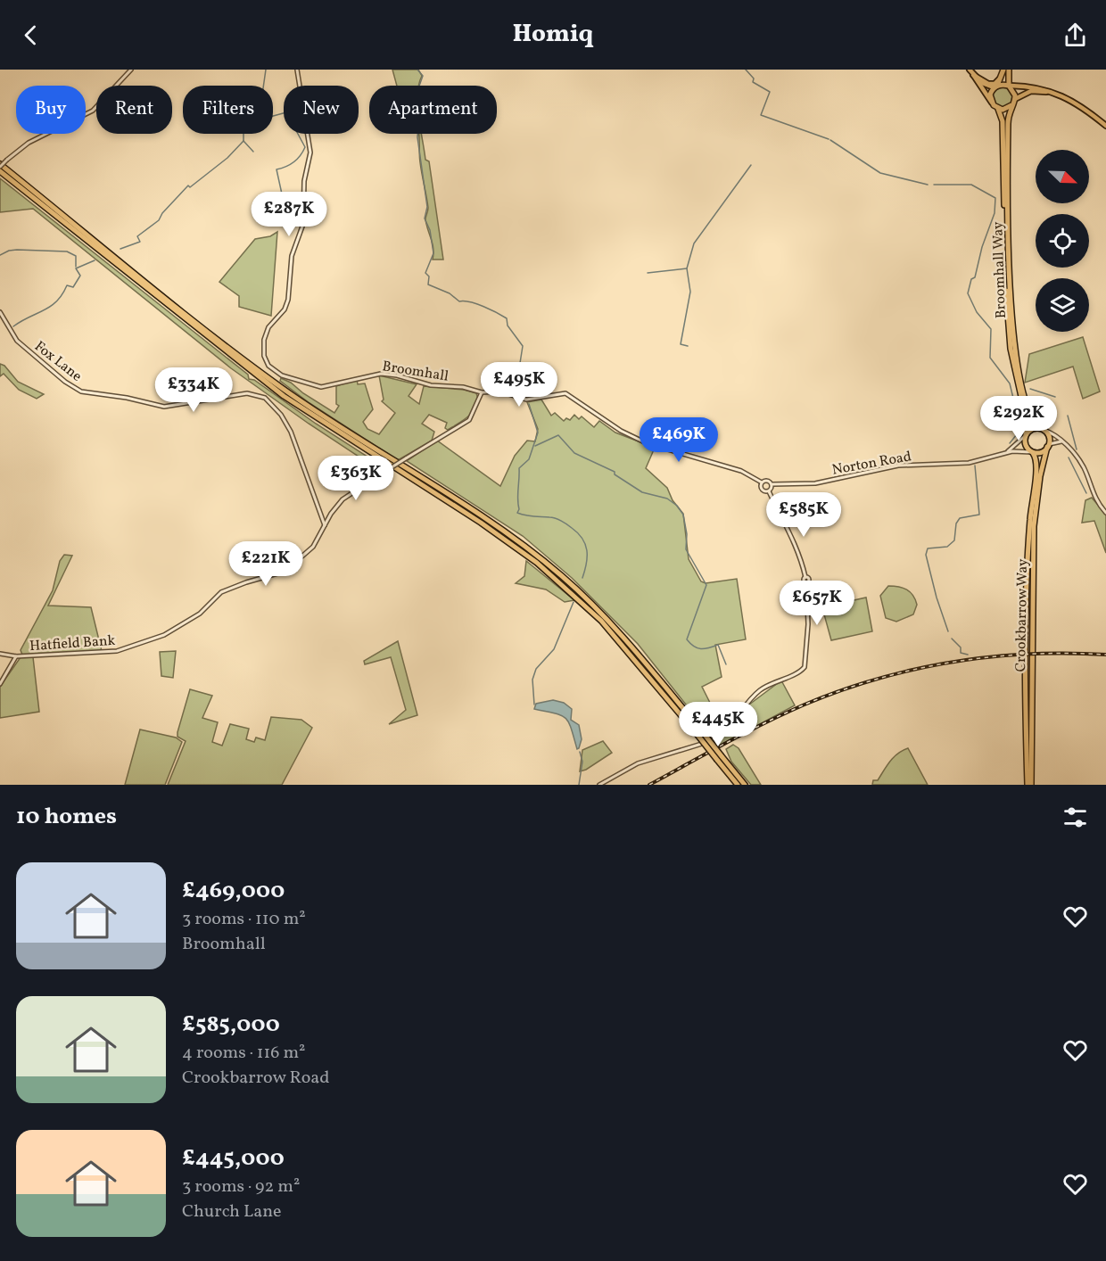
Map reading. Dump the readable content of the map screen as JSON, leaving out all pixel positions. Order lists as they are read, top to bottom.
{
  "streets": {
    "highway": ["Broomhall Way", "Crookbarrow Way"],
    "street": [
      "Fox Lane",
      "Broomhall",
      "Norton Road",
      "Hatfield Bank"
    ]
  },
  "crossings": [
    ["Broomhall Way", "Norton Road"],
    ["Broomhall Way", "Crookbarrow Way"],
    ["Fox Lane", "Hatfield Bank"],
    ["Broomhall", "Norton Road"],
    ["Broomhall", "Hatfield Bank"],
    ["Norton Road", "Crookbarrow Way"]
  ],
  "north": "bottom right",
  "page": {
    "header": "Homiq",
    "chip": [
      "Buy",
      "Rent",
      "Filters",
      "New",
      "Apartment"
    ],
    "price": [
      "£287K",
      "£495K",
      "£334K",
      "£292K",
      "£469K",
      "£363K",
      "£585K",
      "£221K",
      "£657K",
      "£445K"
    ],
    "heading": "10 homes",
    "list": [
      {
        "name": "£469,000",
        "note": "3 rooms · 110 m² · Broomhall"
      },
      {
        "name": "£585,000",
        "note": "4 rooms · 116 m² · Crookbarrow Road"
      },
      {
        "name": "£445,000",
        "note": "3 rooms · 92 m² · Church Lane"
      }
    ]
  }
}
